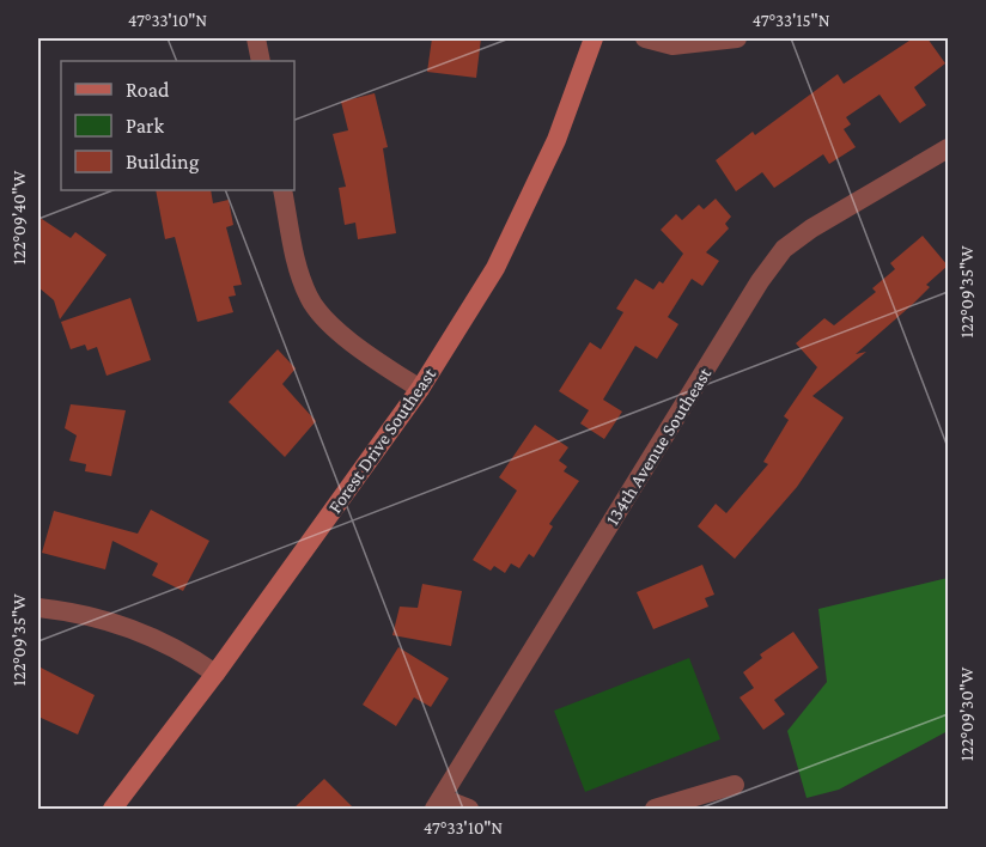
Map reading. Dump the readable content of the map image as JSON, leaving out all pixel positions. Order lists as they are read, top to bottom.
{
  "streets": {
    "main road": ["Forest Drive Southeast"],
    "street": ["134th Avenue Southeast"]
  },
  "legend": ["Road", "Park", "Building"],
  "coordinates": [
    "47°33'10\"N",
    "47°33'15\"N",
    "122°09'40\"W",
    "122°09'35\"W",
    "122°09'30\"W"
  ]
}
